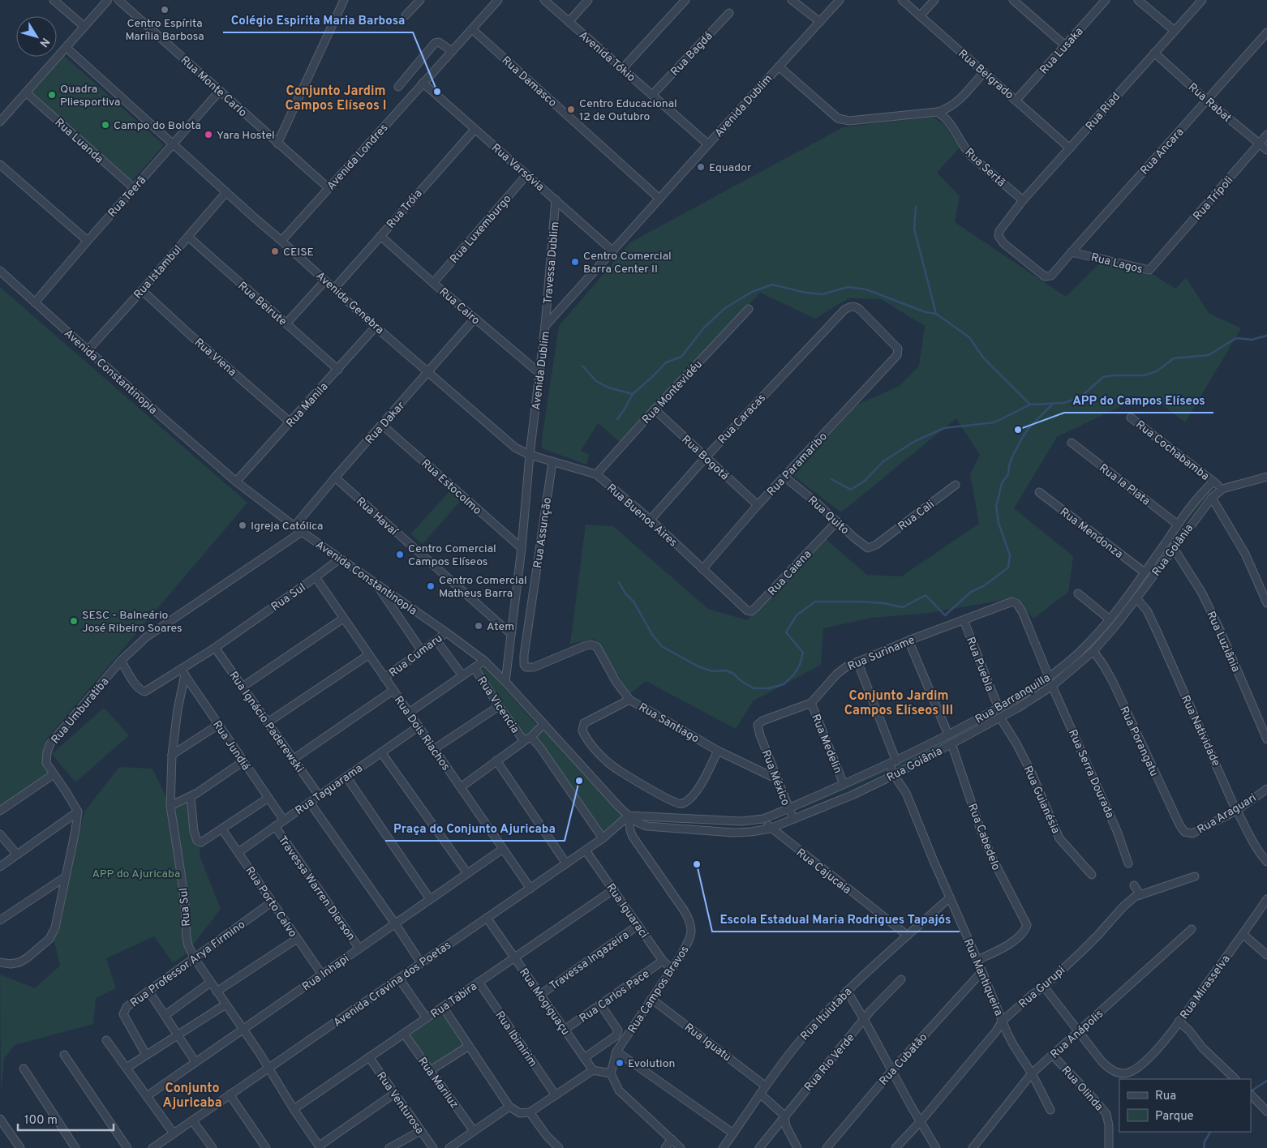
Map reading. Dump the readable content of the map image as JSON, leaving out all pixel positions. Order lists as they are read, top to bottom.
{
  "streets": {
    "street": [
      "Rua Lusaka",
      "Rua Bagdá",
      "Avenida Tókio",
      "Rua Belgrado",
      "Rua Damasco",
      "Rua Monte Carlo",
      "Rua Rabat",
      "Avenida Dublim",
      "Rua Riad",
      "Rua Luanda",
      "Rua Ancara",
      "Avenida Londres",
      "Rua Varsóvia",
      "Rua Sertã",
      "Rua Teerã",
      "Rua Trípoli",
      "Rua Tróia",
      "Rua Luxemburgo",
      "Travessa Dublim",
      "Rua Lagos",
      "Rua Istambul",
      "Avenida Genebra",
      "Rua Beirute",
      "Rua Cairo",
      "Rua Viena",
      "Avenida Constantinopla",
      "Rua Montevidéu",
      "Rua Manila",
      "Rua Caracas",
      "Rua Dakar",
      "Rua Cochabamba",
      "Rua Bogotá",
      "Rua Paramaribo",
      "Rua la Plata",
      "Rua Estocolmo",
      "Rua Buenos Aires",
      "Rua Quito",
      "Rua Cali",
      "Rua Havaí",
      "Rua Assunção",
      "Rua Mendonza",
      "Rua Goiânia",
      "Rua Caiena",
      "Rua Sul",
      "Rua Luziânia",
      "Rua Suriname",
      "Rua Cumaru",
      "Rua Puebla",
      "Rua Barranquilla",
      "Rua Vicencia",
      "Rua Umburatiba",
      "Rua Ignácio Paderewski",
      "Rua Santiago",
      "Rua Natividade",
      "Rua Dois Riachos",
      "Rua Porangatu",
      "Rua Medelin",
      "Rua Jundiá",
      "Rua Serra Dourada",
      "Rua México",
      "Rua Taguarama",
      "Rua Guianésia",
      "Rua Araguari",
      "Rua Cabedelo",
      "Rua Cajucaia",
      "Travessa Warren Dierson",
      "Rua Porto Calvo",
      "Rua Iguaraci",
      "Travessa Ingazeira",
      "Rua Professor Arya Firmino",
      "Rua Inhapi",
      "Rua Mantiqueira",
      "Avenida Cravina dos Poetas",
      "Rua Gurupi",
      "Rua Mirasselva",
      "Rua Campos Bravos",
      "Rua Carlos Pace",
      "Rua Tabira",
      "Rua Mogiguaçu",
      "Rua Ituiutaba",
      "Rua Anápolis",
      "Rua Ibimirim",
      "Rua Iguatu",
      "Rua Cubatão",
      "Rua Rio Verde",
      "Rua Mariluz",
      "Rua Olinda",
      "Rua Venturosa"
    ]
  },
  "crossings": [
    ["Rua Lusaka", "Rua Belgrado"],
    ["Rua Bagdá", "Avenida Tókio"],
    ["Avenida Tókio", "Avenida Dublim"],
    ["Rua Belgrado", "Rua Riad"],
    ["Rua Damasco", "Avenida Dublim"],
    ["Rua Damasco", "Avenida Londres"],
    ["Rua Monte Carlo", "Avenida Londres"],
    ["Rua Monte Carlo", "Rua Teerã"],
    ["Rua Rabat", "Rua Riad"],
    ["Rua Rabat", "Rua Ancara"],
    ["Rua Rabat", "Rua Trípoli"],
    ["Avenida Dublim", "Rua Varsóvia"],
    ["Avenida Dublim", "Travessa Dublim"],
    ["Avenida Dublim", "Avenida Genebra"],
    ["Avenida Dublim", "Rua Cairo"],
    ["Avenida Dublim", "Avenida Constantinopla"],
    ["Avenida Dublim", "Rua Estocolmo"],
    ["Avenida Dublim", "Rua Buenos Aires"],
    ["Avenida Dublim", "Rua Havaí"],
    ["Rua Riad", "Rua Ancara"],
    ["Rua Riad", "Rua Sertã"],
    ["Rua Luanda", "Rua Teerã"],
    ["Rua Ancara", "Rua Lagos"],
    ["Avenida Londres", "Rua Varsóvia"],
    ["Avenida Londres", "Avenida Genebra"],
    ["Rua Varsóvia", "Rua Tróia"],
    ["Rua Varsóvia", "Rua Luxemburgo"],
    ["Rua Varsóvia", "Travessa Dublim"],
    ["Rua Teerã", "Avenida Genebra"],
    ["Rua Teerã", "Avenida Constantinopla"],
    ["Rua Trípoli", "Rua Lagos"],
    ["Rua Tróia", "Avenida Genebra"],
    ["Rua Tróia", "Rua Cairo"],
    ["Rua Luxemburgo", "Rua Cairo"],
    ["Rua Istambul", "Avenida Genebra"],
    ["Rua Istambul", "Rua Beirute"],
    ["Rua Istambul", "Rua Viena"],
    ["Rua Istambul", "Avenida Constantinopla"],
    ["Avenida Genebra", "Rua Manila"],
    ["Avenida Genebra", "Rua Dakar"],
    ["Avenida Genebra", "Rua Buenos Aires"],
    ["Rua Beirute", "Rua Manila"],
    ["Rua Cairo", "Rua Dakar"],
    ["Rua Viena", "Rua Manila"],
    ["Avenida Constantinopla", "Rua Manila"],
    ["Avenida Constantinopla", "Rua Dakar"],
    ["Avenida Constantinopla", "Rua Goiânia"],
    ["Avenida Constantinopla", "Rua Sul"],
    ["Avenida Constantinopla", "Rua Cumaru"],
    ["Avenida Constantinopla", "Rua Umburatiba"],
    ["Avenida Constantinopla", "Avenida Cravina dos Poetas"],
    ["Avenida Constantinopla", "Rua Campos Bravos"],
    ["Rua Montevidéu", "Rua Bogotá"],
    ["Rua Montevidéu", "Rua Buenos Aires"],
    ["Rua Caracas", "Rua Bogotá"],
    ["Rua Caracas", "Rua Paramaribo"],
    ["Rua Caracas", "Rua Buenos Aires"],
    ["Rua Dakar", "Rua Estocolmo"],
    ["Rua Dakar", "Rua Havaí"],
    ["Rua Cochabamba", "Rua Goiânia"],
    ["Rua Cochabamba", "Rua Barranquilla"],
    ["Rua Bogotá", "Rua Paramaribo"],
    ["Rua Paramaribo", "Rua Buenos Aires"],
    ["Rua Paramaribo", "Rua Quito"],
    ["Rua la Plata", "Rua Barranquilla"],
    ["Rua Buenos Aires", "Rua Assunção"],
    ["Rua Buenos Aires", "Rua Caiena"],
    ["Rua Quito", "Rua Cali"],
    ["Rua Quito", "Rua Caiena"],
    ["Rua Assunção", "Rua Santiago"],
    ["Rua Mendonza", "Rua Barranquilla"],
    ["Rua Goiânia", "Rua Luziânia"],
    ["Rua Goiânia", "Rua Natividade"],
    ["Rua Goiânia", "Rua Porangatu"],
    ["Rua Goiânia", "Rua Serra Dourada"],
    ["Rua Goiânia", "Rua México"],
    ["Rua Goiânia", "Rua Guianésia"],
    ["Rua Goiânia", "Rua Cabedelo"],
    ["Rua Goiânia", "Rua Cajucaia"],
    ["Rua Goiânia", "Rua Mantiqueira"],
    ["Rua Goiânia", "Avenida Cravina dos Poetas"],
    ["Rua Goiânia", "Rua Campos Bravos"],
    ["Rua Sul", "Rua Umburatiba"],
    ["Rua Sul", "Rua Ignácio Paderewski"],
    ["Rua Sul", "Rua Dois Riachos"],
    ["Rua Sul", "Rua Jundiá"],
    ["Rua Sul", "Rua Professor Arya Firmino"],
    ["Rua Sul", "Rua Inhapi"],
    ["Rua Sul", "Avenida Cravina dos Poetas"],
    ["Rua Sul", "Rua Tabira"],
    ["Rua Suriname", "Rua Puebla"],
    ["Rua Suriname", "Rua Barranquilla"],
    ["Rua Suriname", "Rua Medelin"],
    ["Rua Suriname", "Rua México"],
    ["Rua Suriname", "Rua Mantiqueira"],
    ["Rua Cumaru", "Rua Dois Riachos"],
    ["Rua Puebla", "Rua Barranquilla"],
    ["Rua Barranquilla", "Rua Porangatu"],
    ["Rua Barranquilla", "Rua Medelin"],
    ["Rua Barranquilla", "Rua México"],
    ["Rua Barranquilla", "Rua Mantiqueira"],
    ["Rua Ignácio Paderewski", "Rua Taguarama"],
    ["Rua Santiago", "Rua México"],
    ["Rua Natividade", "Rua Araguari"],
    ["Rua Dois Riachos", "Rua Taguarama"],
    ["Rua Dois Riachos", "Rua Inhapi"],
    ["Rua Dois Riachos", "Avenida Cravina dos Poetas"],
    ["Rua Porangatu", "Rua Araguari"],
    ["Rua Jundiá", "Rua Taguarama"],
    ["Rua Taguarama", "Travessa Warren Dierson"],
    ["Rua Taguarama", "Rua Porto Calvo"],
    ["Rua Cabedelo", "Rua Mantiqueira"],
    ["Rua Cajucaia", "Rua Ituiutaba"],
    ["Travessa Warren Dierson", "Rua Inhapi"],
    ["Rua Porto Calvo", "Rua Professor Arya Firmino"],
    ["Rua Porto Calvo", "Rua Inhapi"],
    ["Rua Iguaraci", "Travessa Ingazeira"],
    ["Rua Iguaraci", "Avenida Cravina dos Poetas"],
    ["Rua Iguaraci", "Rua Campos Bravos"],
    ["Rua Iguaraci", "Rua Carlos Pace"],
    ["Rua Iguaraci", "Rua Tabira"],
    ["Travessa Ingazeira", "Rua Mogiguaçu"],
    ["Rua Mantiqueira", "Rua Gurupi"],
    ["Rua Mantiqueira", "Rua Ituiutaba"],
    ["Rua Mantiqueira", "Rua Anápolis"],
    ["Rua Mantiqueira", "Rua Cubatão"],
    ["Avenida Cravina dos Poetas", "Rua Campos Bravos"],
    ["Avenida Cravina dos Poetas", "Rua Mogiguaçu"],
    ["Rua Mirasselva", "Rua Anápolis"],
    ["Rua Campos Bravos", "Rua Iguatu"],
    ["Rua Carlos Pace", "Rua Mogiguaçu"],
    ["Rua Tabira", "Rua Mogiguaçu"],
    ["Rua Tabira", "Rua Ibimirim"],
    ["Rua Tabira", "Rua Mariluz"],
    ["Rua Tabira", "Rua Venturosa"],
    ["Rua Ituiutaba", "Rua Iguatu"],
    ["Rua Anápolis", "Rua Olinda"]
  ],
  "districts": ["Conjunto Jardim Campos Elíseos I", "Conjunto Jardim Campos Elíseos III", "Conjunto Ajuricaba"],
  "parks": ["APP do Ajuricaba"],
  "places": [
    "Centro Espírita Marília Barbosa",
    "Colégio Espirita Maria Barbosa",
    "Quadra Pliesportiva",
    "Centro Educacional 12 de Outubro",
    "Campo do Bolota",
    "Yara Hostel",
    "Equador",
    "CEISE",
    "Centro Comercial Barra Center II",
    "APP do Campos Elíseos",
    "Igreja Católica",
    "Centro Comercial Campos Elíseos",
    "Centro Comercial Matheus Barra",
    "SESC - Balneário José Ribeiro Soares",
    "Atem",
    "Praça do Conjunto Ajuricaba",
    "Escola Estadual Maria Rodrigues Tapajós",
    "Evolution"
  ],
  "legend": ["Rua", "Parque"],
  "scale_bar": "100 m",
  "north": "bottom right"
}
